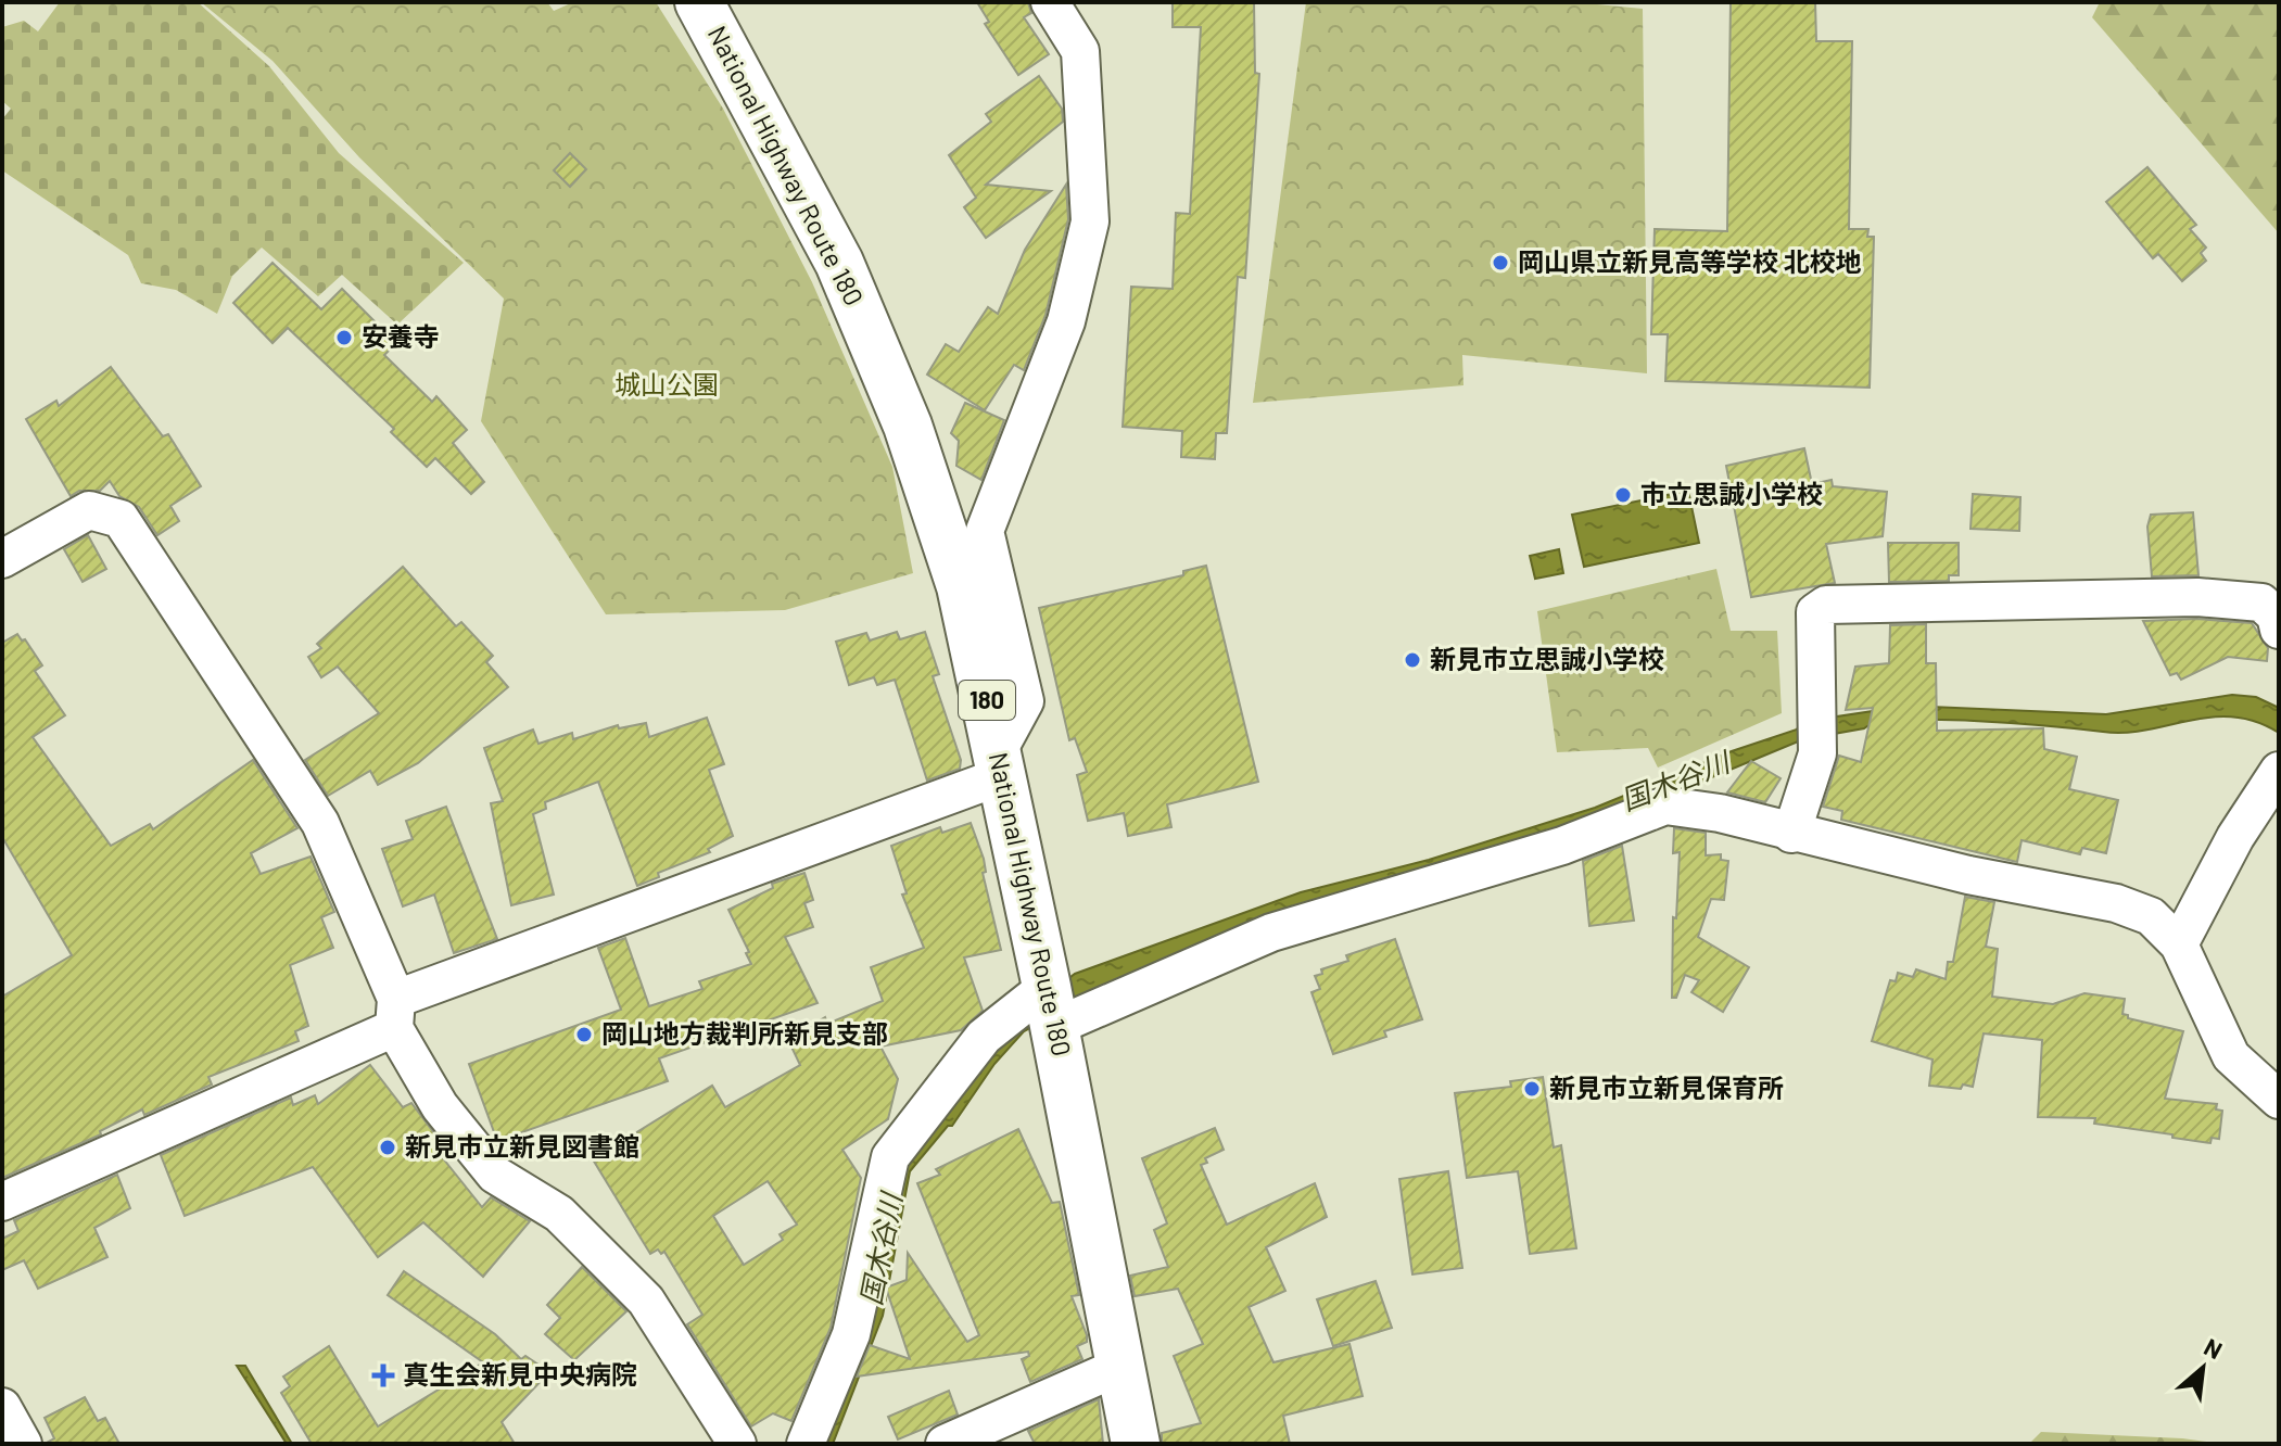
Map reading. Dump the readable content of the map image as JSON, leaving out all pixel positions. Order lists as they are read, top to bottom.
{
  "streets": {
    "highway": ["National Highway Route 180", "180"]
  },
  "water": ["国木谷川"],
  "parks": ["城山公園"],
  "places": {
    "other": [
      "岡山県立新見高等学校 北校地",
      "安養寺",
      "市立思誠小学校",
      "新見市立思誠小学校",
      "岡山地方裁判所新見支部",
      "新見市立新見保育所",
      "新見市立新見図書館"
    ],
    "health": ["真生会新見中央病院"]
  },
  "north": "top right"
}
